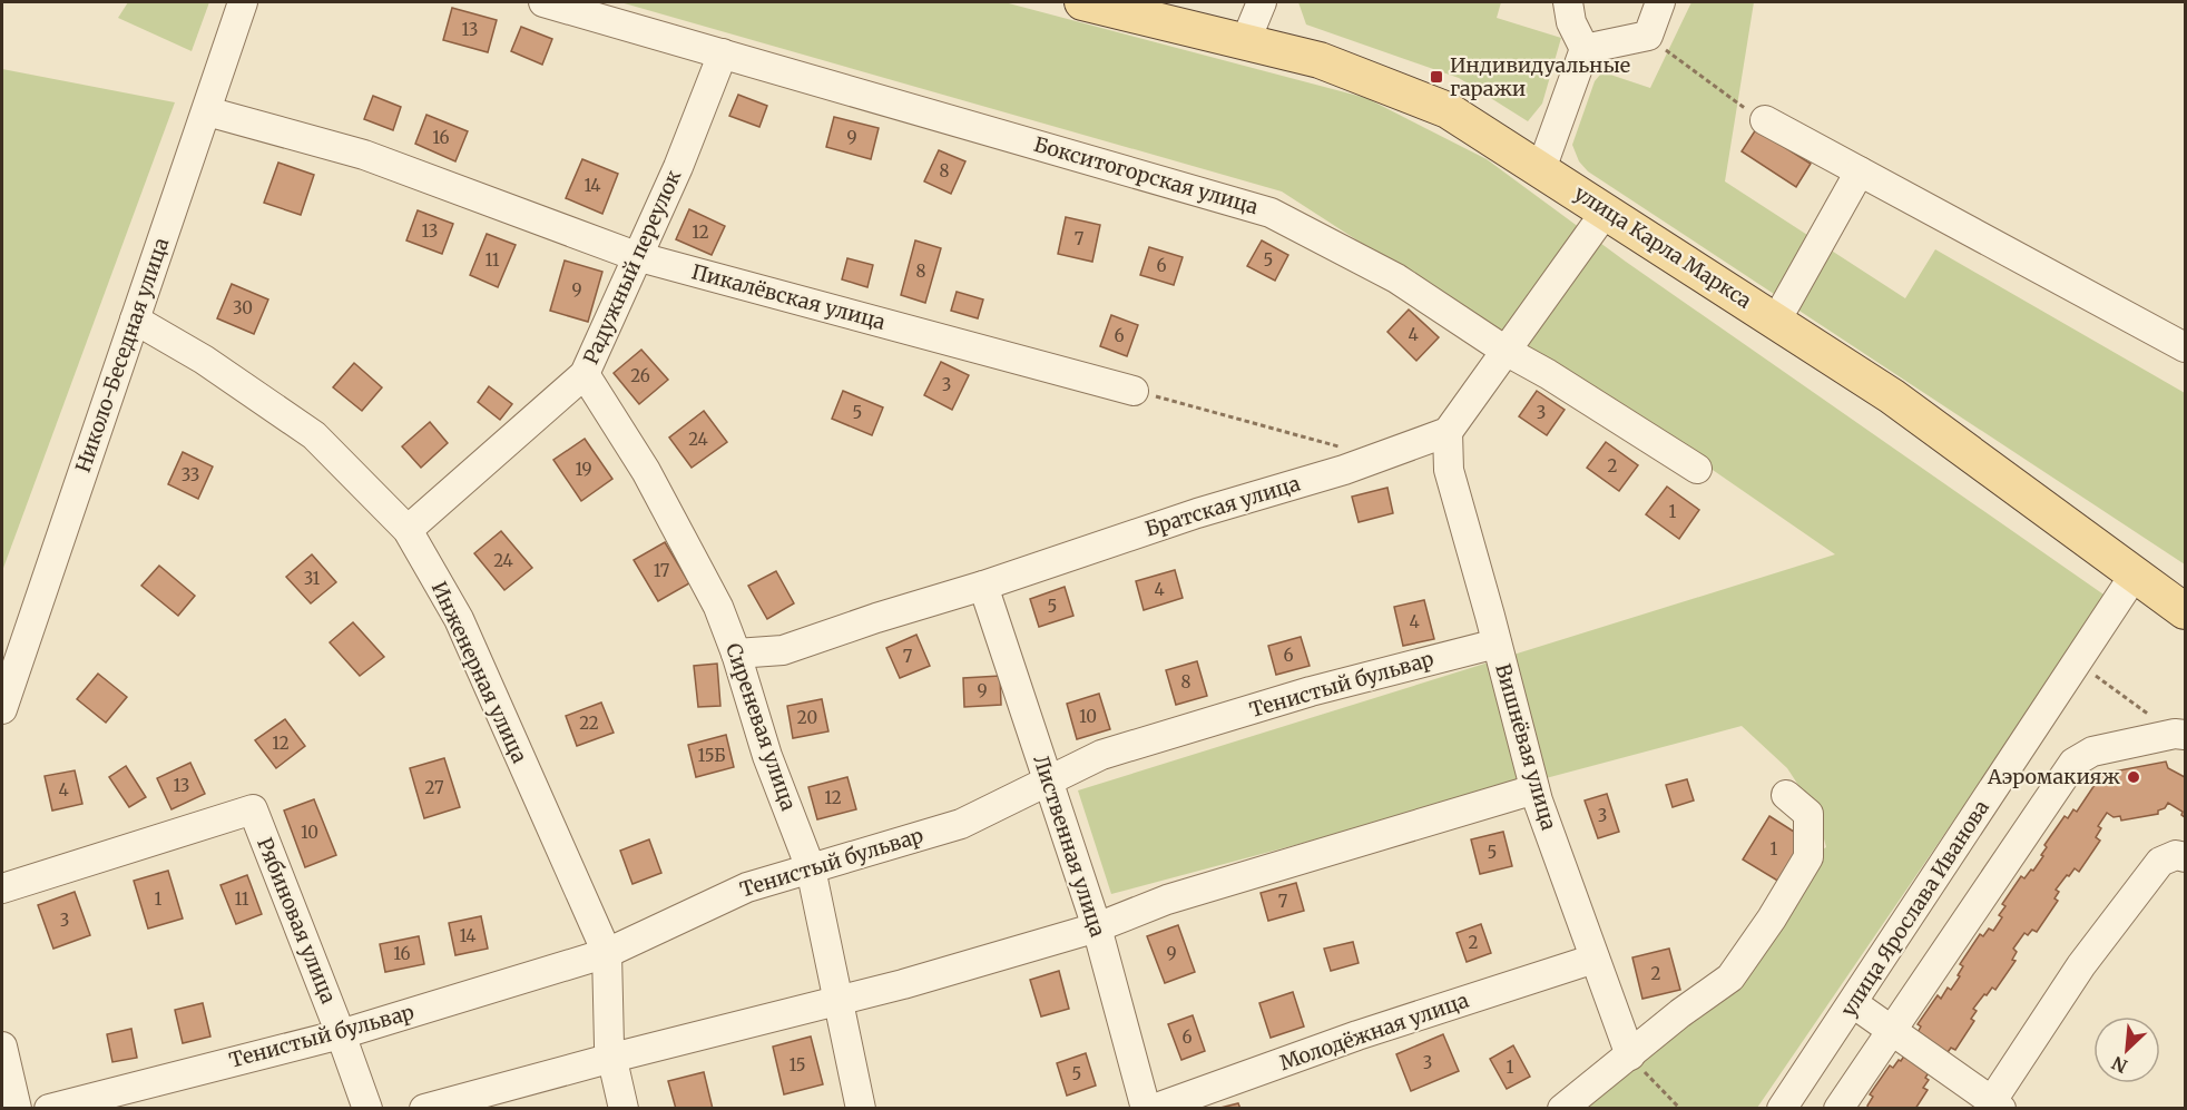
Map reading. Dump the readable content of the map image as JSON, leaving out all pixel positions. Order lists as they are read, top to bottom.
{
  "streets": {
    "main road": ["улица Карла Маркса"],
    "street": [
      "Бокситогорская улица",
      "Радужный переулок",
      "Пикалёвская улица",
      "Николо-Беседная улица",
      "Братская улица",
      "Инженерная улица",
      "Тенистый бульвар",
      "Сиреневая улица",
      "Вишнёвая улица",
      "Лиственная улица",
      "улица Ярослава Иванова",
      "Рябиновая улица",
      "Молодёжная улица"
    ]
  },
  "crossings": [
    ["Бокситогорская улица", "Радужный переулок"],
    ["улица Карла Маркса", "улица Ярослава Иванова"],
    ["Радужный переулок", "Пикалёвская улица"],
    ["Радужный переулок", "Инженерная улица"],
    ["Радужный переулок", "Сиреневая улица"],
    ["Пикалёвская улица", "Николо-Беседная улица"],
    ["Николо-Беседная улица", "Инженерная улица"],
    ["Братская улица", "Сиреневая улица"],
    ["Братская улица", "Вишнёвая улица"],
    ["Братская улица", "Лиственная улица"],
    ["Инженерная улица", "Тенистый бульвар"],
    ["Тенистый бульвар", "Сиреневая улица"],
    ["Тенистый бульвар", "Вишнёвая улица"],
    ["Тенистый бульвар", "Лиственная улица"],
    ["Тенистый бульвар", "Рябиновая улица"],
    ["Вишнёвая улица", "Молодёжная улица"]
  ],
  "places": {
    "transit": ["Индивидуальные гаражи"],
    "other": ["Аэромакияж"]
  },
  "house_numbers": [
    "13",
    "16",
    "9",
    "8",
    "14",
    "13",
    "12",
    "7",
    "11",
    "5",
    "6",
    "8",
    "9",
    "30",
    "4",
    "6",
    "26",
    "3",
    "5",
    "3",
    "24",
    "2",
    "19",
    "33",
    "1",
    "24",
    "17",
    "31",
    "4",
    "5",
    "4",
    "6",
    "7",
    "8",
    "9",
    "10",
    "20",
    "22",
    "12",
    "15Б",
    "13",
    "27",
    "4",
    "12",
    "3",
    "10",
    "1",
    "5",
    "1",
    "11",
    "7",
    "3",
    "14",
    "2",
    "16",
    "9",
    "2",
    "6",
    "3",
    "15",
    "1",
    "5"
  ],
  "north": "bottom left"
}
